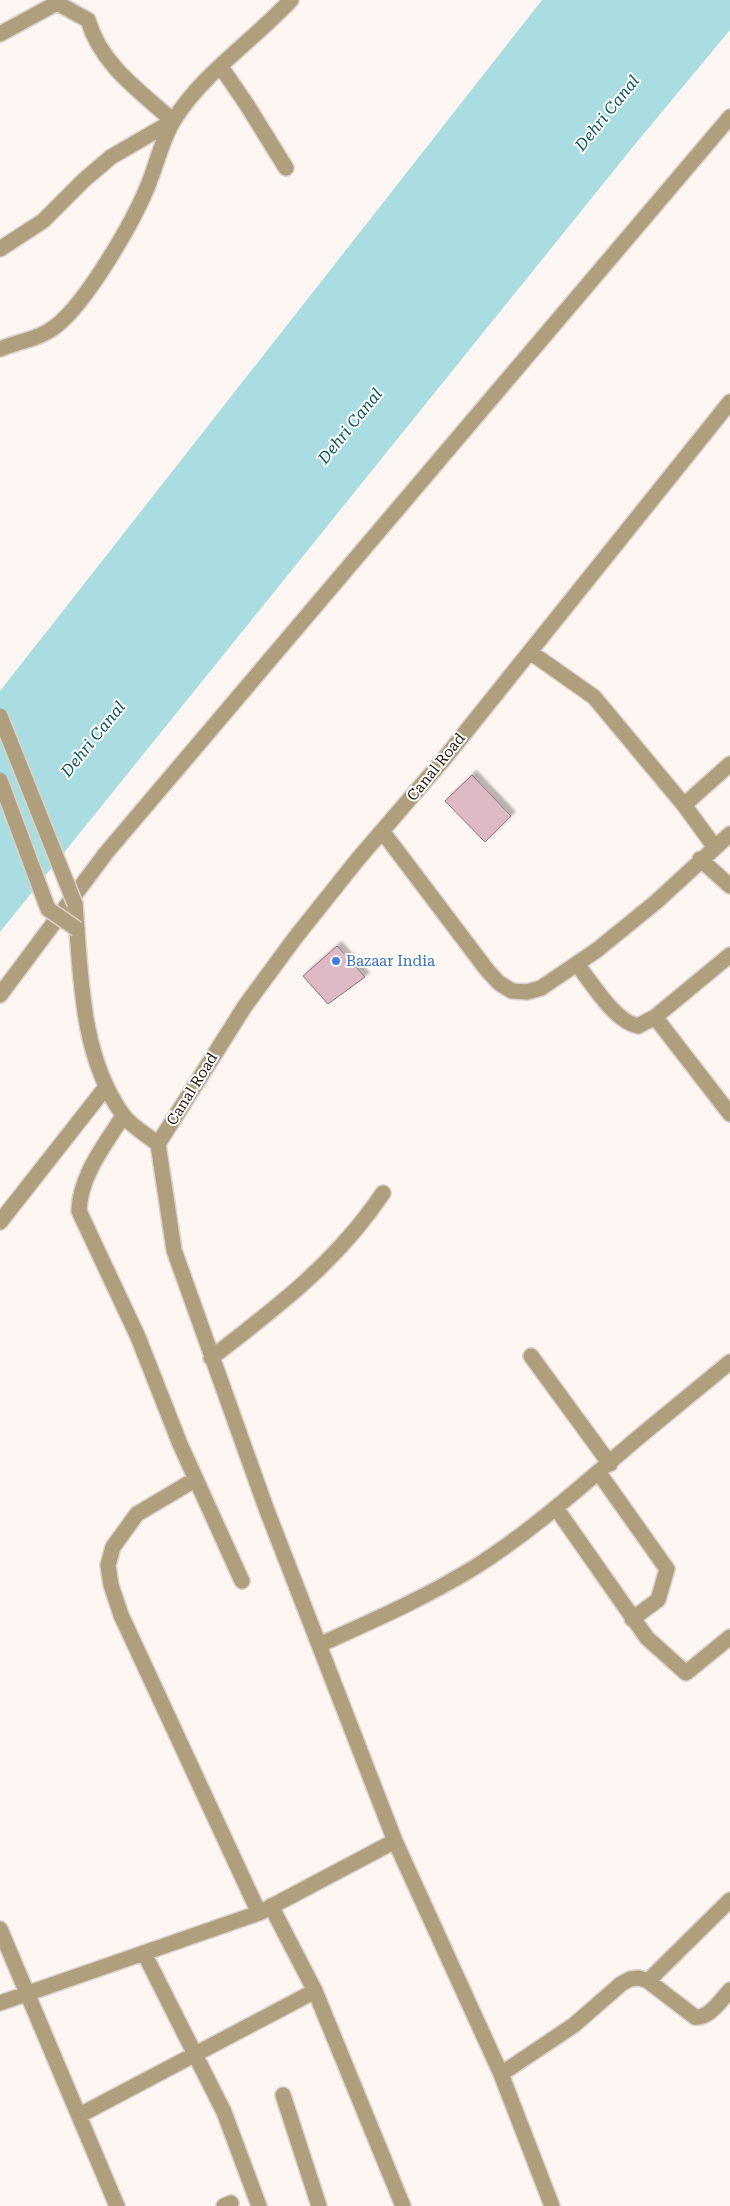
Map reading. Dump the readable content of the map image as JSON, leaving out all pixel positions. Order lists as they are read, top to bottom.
{
  "streets": {
    "street": ["Canal Road"]
  },
  "water": ["Dehri Canal"],
  "places": ["Bazaar India"]
}
